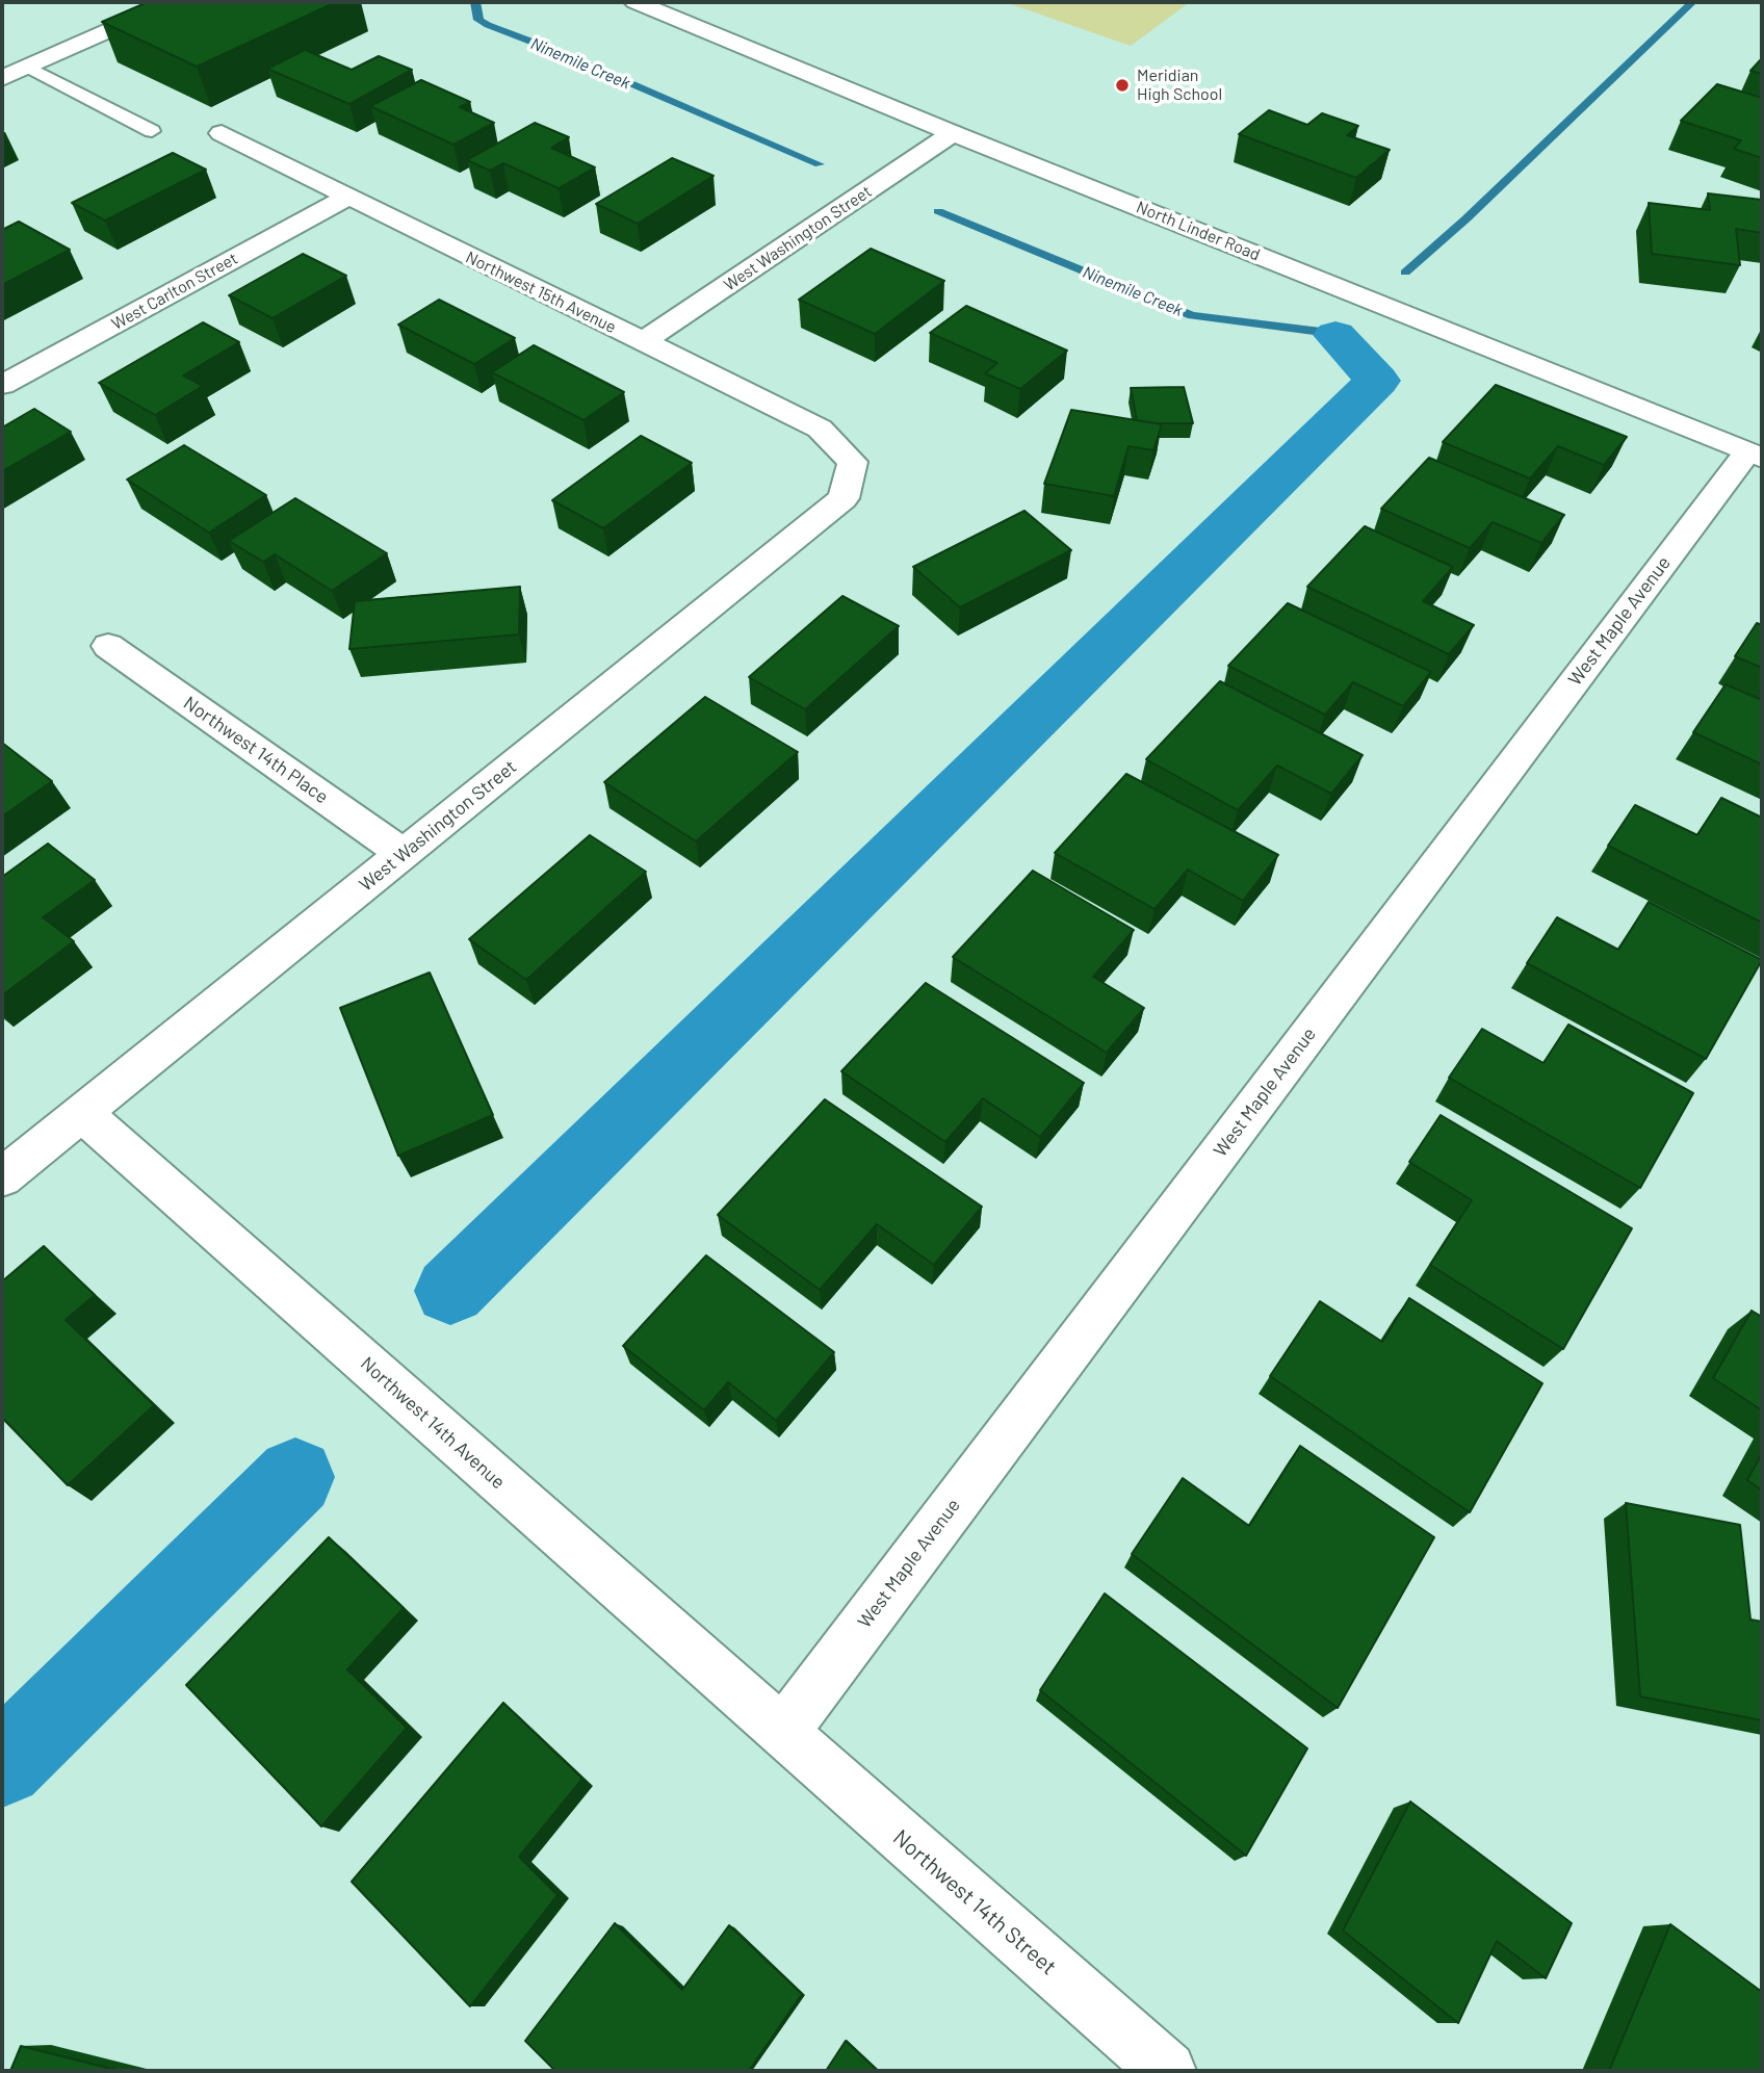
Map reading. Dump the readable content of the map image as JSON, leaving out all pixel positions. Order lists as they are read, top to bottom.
{
  "streets": {
    "street": [
      "North Linder Road",
      "West Washington Street",
      "West Carlton Street",
      "Northwest 15th Avenue",
      "West Maple Avenue",
      "Northwest 14th Place",
      "Northwest 14th Avenue",
      "Northwest 14th Street"
    ]
  },
  "crossings": [
    ["North Linder Road", "West Washington Street"],
    ["North Linder Road", "West Maple Avenue"],
    ["West Washington Street", "Northwest 15th Avenue"],
    ["West Washington Street", "Northwest 14th Place"],
    ["West Washington Street", "Northwest 14th Avenue"],
    ["West Carlton Street", "Northwest 15th Avenue"],
    ["West Maple Avenue", "Northwest 14th Avenue"],
    ["West Maple Avenue", "Northwest 14th Street"],
    ["Northwest 14th Avenue", "Northwest 14th Street"]
  ],
  "water": ["Ninemile Creek"],
  "places": ["Meridian High School"]
}
